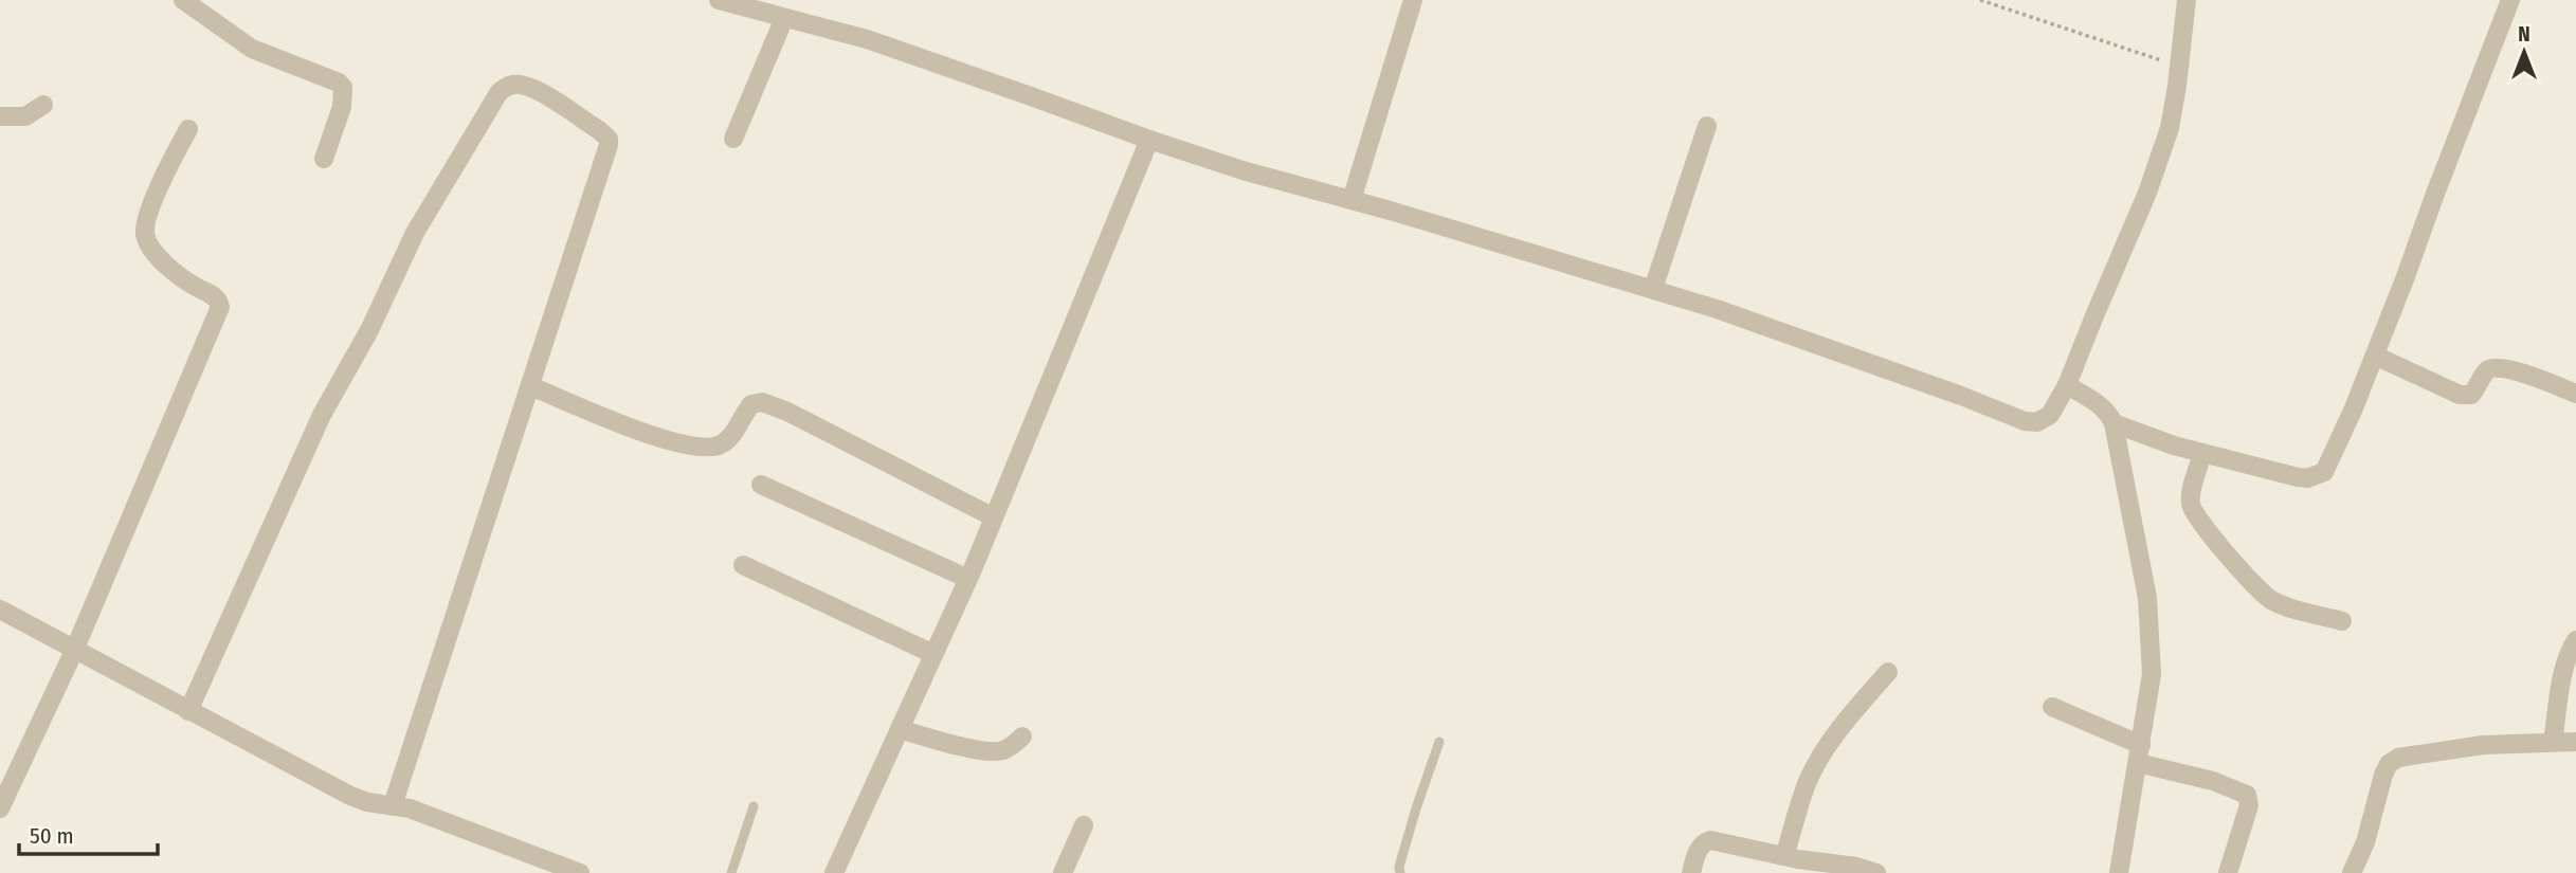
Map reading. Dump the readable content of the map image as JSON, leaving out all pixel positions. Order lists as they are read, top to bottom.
{
  "scale_bar": "50 m",
  "north": "top"
}
